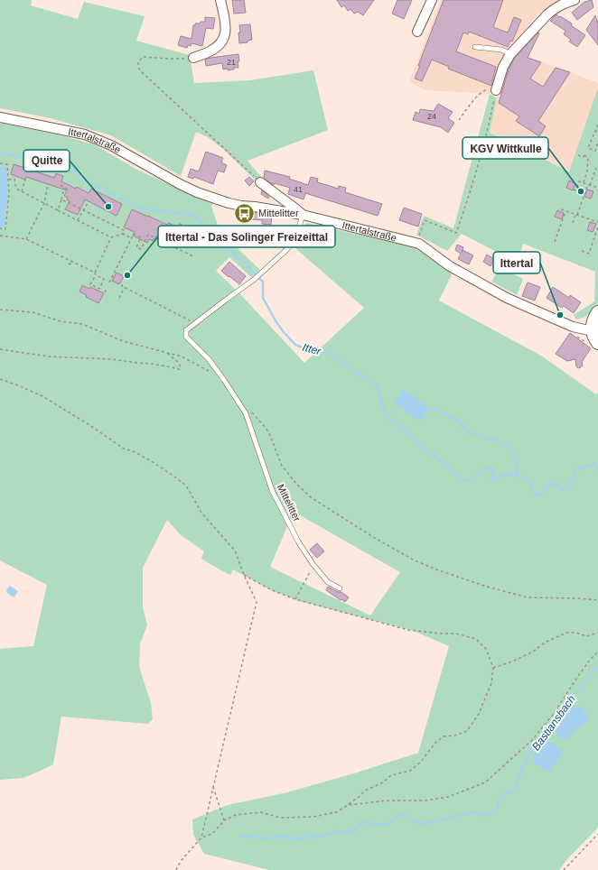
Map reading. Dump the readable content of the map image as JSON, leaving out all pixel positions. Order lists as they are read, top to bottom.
{
  "streets": {
    "street": ["Ittertalstraße"],
    "lane": ["Mittelitter"]
  },
  "crossings": [
    ["Ittertalstraße", "Mittelitter"]
  ],
  "water": ["Itter", "Bastiansbach"],
  "places": {
    "other": [
      "KGV Wittkulle",
      "Quitte",
      "Ittertal - Das Solinger Freizeittal",
      "Ittertal"
    ],
    "bus stop": ["Mittelitter"]
  },
  "house_numbers": ["21", "24", "41"]
}
